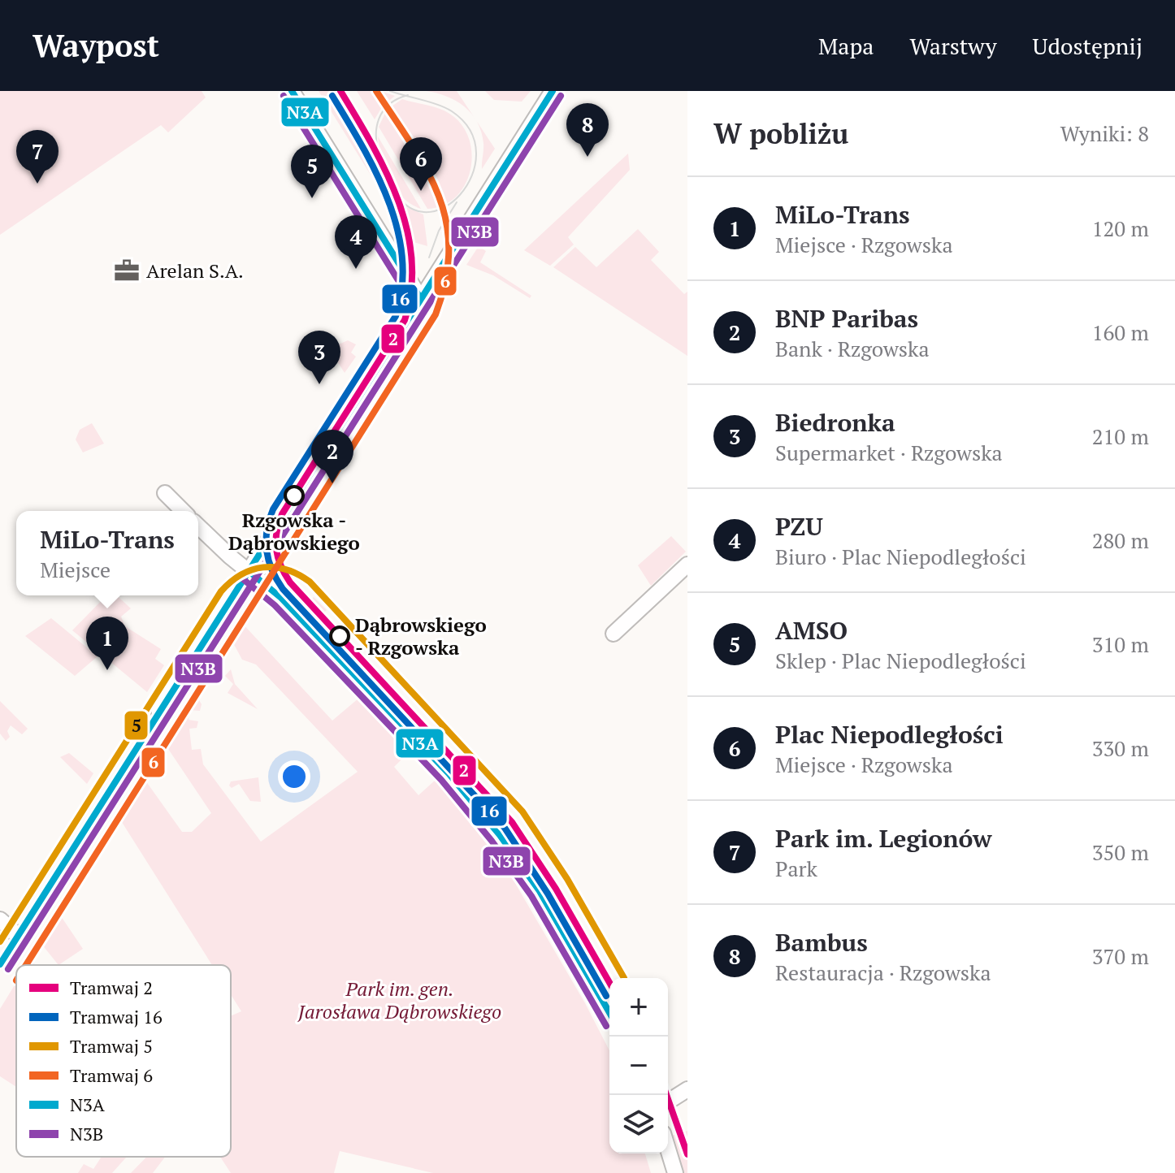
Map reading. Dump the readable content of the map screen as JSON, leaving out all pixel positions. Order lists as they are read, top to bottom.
{
  "parks": ["Park im. gen. Jarosława Dąbrowskiego"],
  "places": {
    "office": ["Arelan S.A."],
    "other": ["Rzgowska - Dąbrowskiego", "Dąbrowskiego - Rzgowska"]
  },
  "lines": [
    "tram line 2",
    "tram line 6",
    "transit line N3A",
    "tram line 16",
    "transit line N3B",
    "tram line 5"
  ],
  "legend": [
    "Tramwaj 2",
    "Tramwaj 16",
    "Tramwaj 5",
    "Tramwaj 6",
    "N3A",
    "N3B"
  ],
  "page": {
    "header": "Waypost",
    "nav": ["Mapa", "Warstwy", "Udostępnij"],
    "heading": ["W pobliżu", "Wyniki: 8"],
    "pins": [
      "8",
      "7",
      "6",
      "5",
      "4",
      "3",
      "2",
      "1"
    ],
    "list": [
      {
        "mark": "1",
        "name": "MiLo-Trans",
        "note": "Miejsce · Rzgowska",
        "value": "120 m"
      },
      {
        "mark": "2",
        "name": "BNP Paribas",
        "note": "Bank · Rzgowska",
        "value": "160 m"
      },
      {
        "mark": "3",
        "name": "Biedronka",
        "note": "Supermarket · Rzgowska",
        "value": "210 m"
      },
      {
        "mark": "4",
        "name": "PZU",
        "note": "Biuro · Plac Niepodległości",
        "value": "280 m"
      },
      {
        "mark": "5",
        "name": "AMSO",
        "note": "Sklep · Plac Niepodległości",
        "value": "310 m"
      },
      {
        "mark": "6",
        "name": "Plac Niepodległości",
        "note": "Miejsce · Rzgowska",
        "value": "330 m"
      },
      {
        "mark": "7",
        "name": "Park im. Legionów",
        "note": "Park",
        "value": "350 m"
      },
      {
        "mark": "8",
        "name": "Bambus",
        "note": "Restauracja · Rzgowska",
        "value": "370 m"
      }
    ],
    "popup": ["MiLo-Trans", "Miejsce"],
    "map_buttons": ["+", "−"]
  }
}
